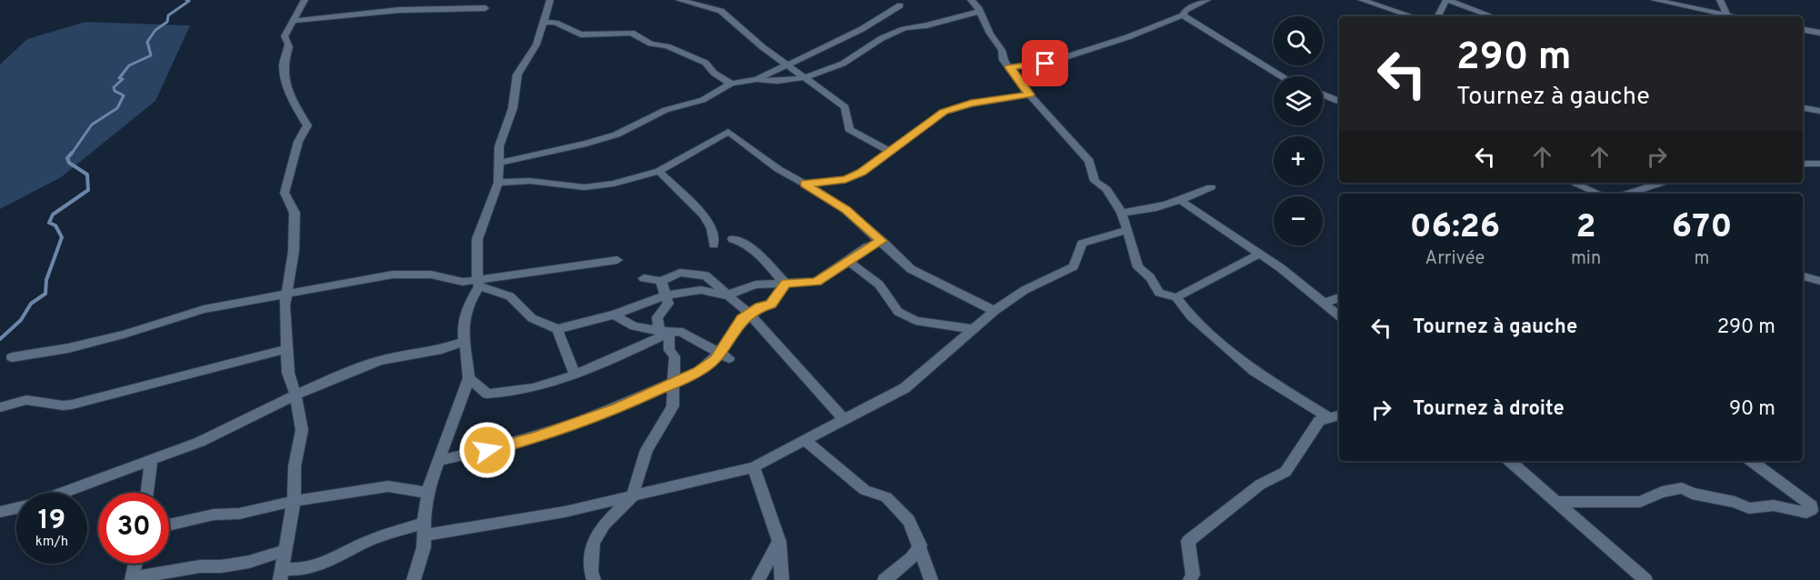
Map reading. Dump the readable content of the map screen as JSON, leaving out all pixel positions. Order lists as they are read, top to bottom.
{
  "page": {
    "map_buttons": ["+", "−"],
    "turn": ["290 m", "Tournez à gauche"],
    "eta": [
      "06:26",
      "Arrivée",
      "2",
      "min",
      "670",
      "m"
    ],
    "list": [
      {
        "name": "Tournez à gauche",
        "value": "290 m"
      },
      {
        "name": "Tournez à droite",
        "value": "90 m"
      }
    ],
    "speed": "19 km/h",
    "limit": "30"
  }
}
